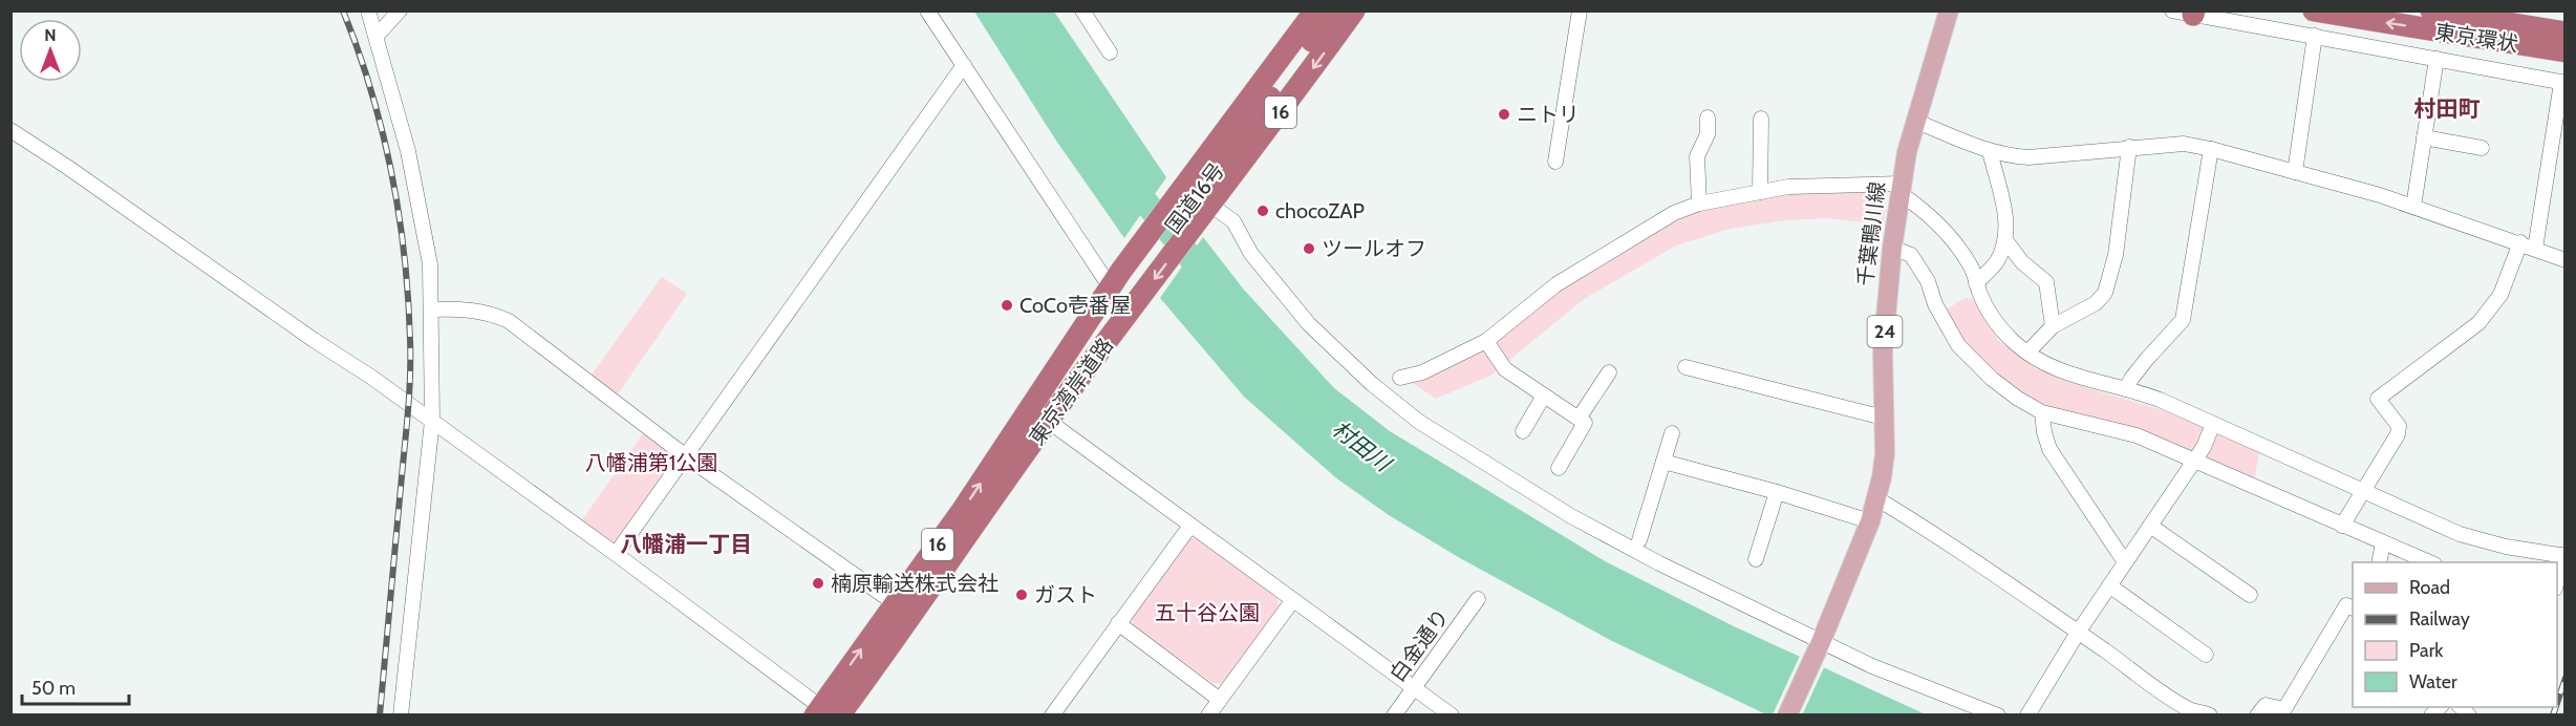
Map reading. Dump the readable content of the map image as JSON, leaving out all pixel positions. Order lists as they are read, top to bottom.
{
  "streets": {
    "highway": [
      "東京環状",
      "16",
      "国道16号",
      "東京湾岸道路"
    ],
    "main road": ["千葉鴨川線", "24"],
    "street": ["白金通り"]
  },
  "crossings": [
    ["国道16号", "東京湾岸道路"]
  ],
  "districts": ["村田町", "八幡浦一丁目"],
  "water": ["村田川"],
  "parks": ["八幡浦第1公園", "五十谷公園"],
  "places": [
    "ニトリ",
    "chocoZAP",
    "ツールオフ",
    "CoCo壱番屋",
    "楠原輸送株式会社",
    "ガスト"
  ],
  "legend": [
    "Road",
    "Railway",
    "Park",
    "Water"
  ],
  "scale_bar": "50 m",
  "north": "top"
}
